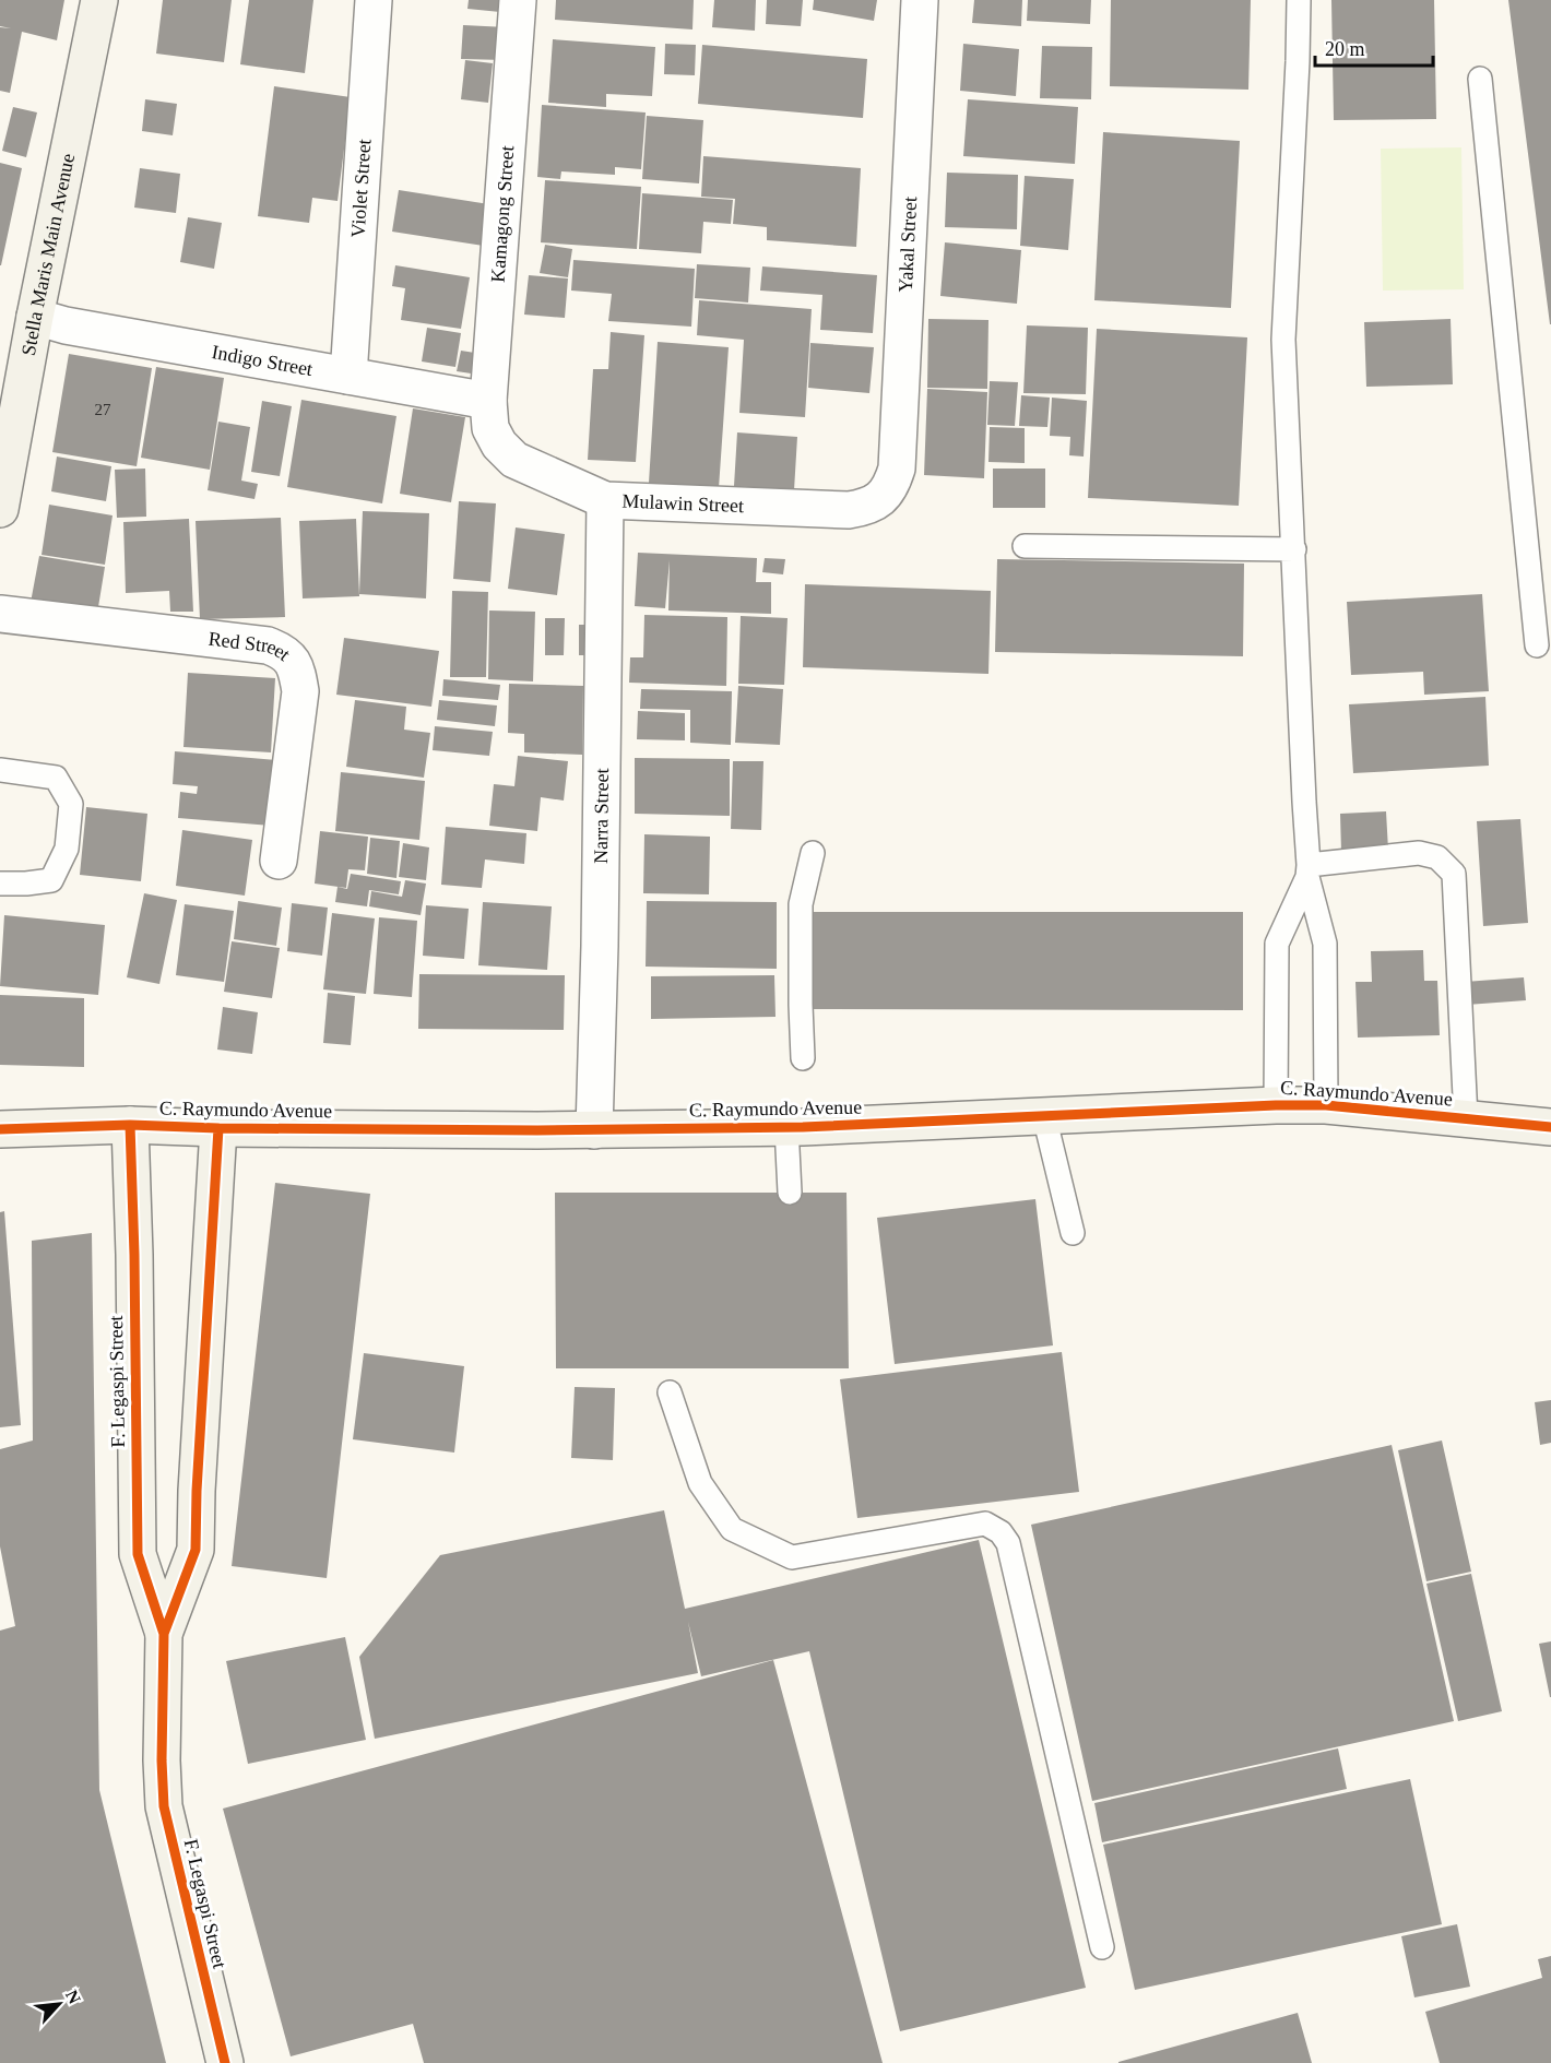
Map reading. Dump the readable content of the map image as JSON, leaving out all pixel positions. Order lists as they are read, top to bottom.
{
  "streets": {
    "main road": ["Stella Maris Main Avenue", "C. Raymundo Avenue", "F. Legaspi Street"],
    "street": [
      "Violet Street",
      "Kamagong Street",
      "Yakal Street",
      "Indigo Street",
      "Mulawin Street",
      "Red Street",
      "Narra Street"
    ]
  },
  "crossings": [
    ["Violet Street", "Indigo Street"],
    ["Kamagong Street", "Indigo Street"],
    ["Kamagong Street", "Mulawin Street"],
    ["Yakal Street", "Mulawin Street"],
    ["Stella Maris Main Avenue", "Indigo Street"],
    ["Indigo Street", "Mulawin Street"],
    ["Mulawin Street", "Narra Street"],
    ["Narra Street", "C. Raymundo Avenue"],
    ["C. Raymundo Avenue", "F. Legaspi Street"]
  ],
  "house_numbers": ["27"],
  "scale_bar": "20 m",
  "north": "top right"
}
